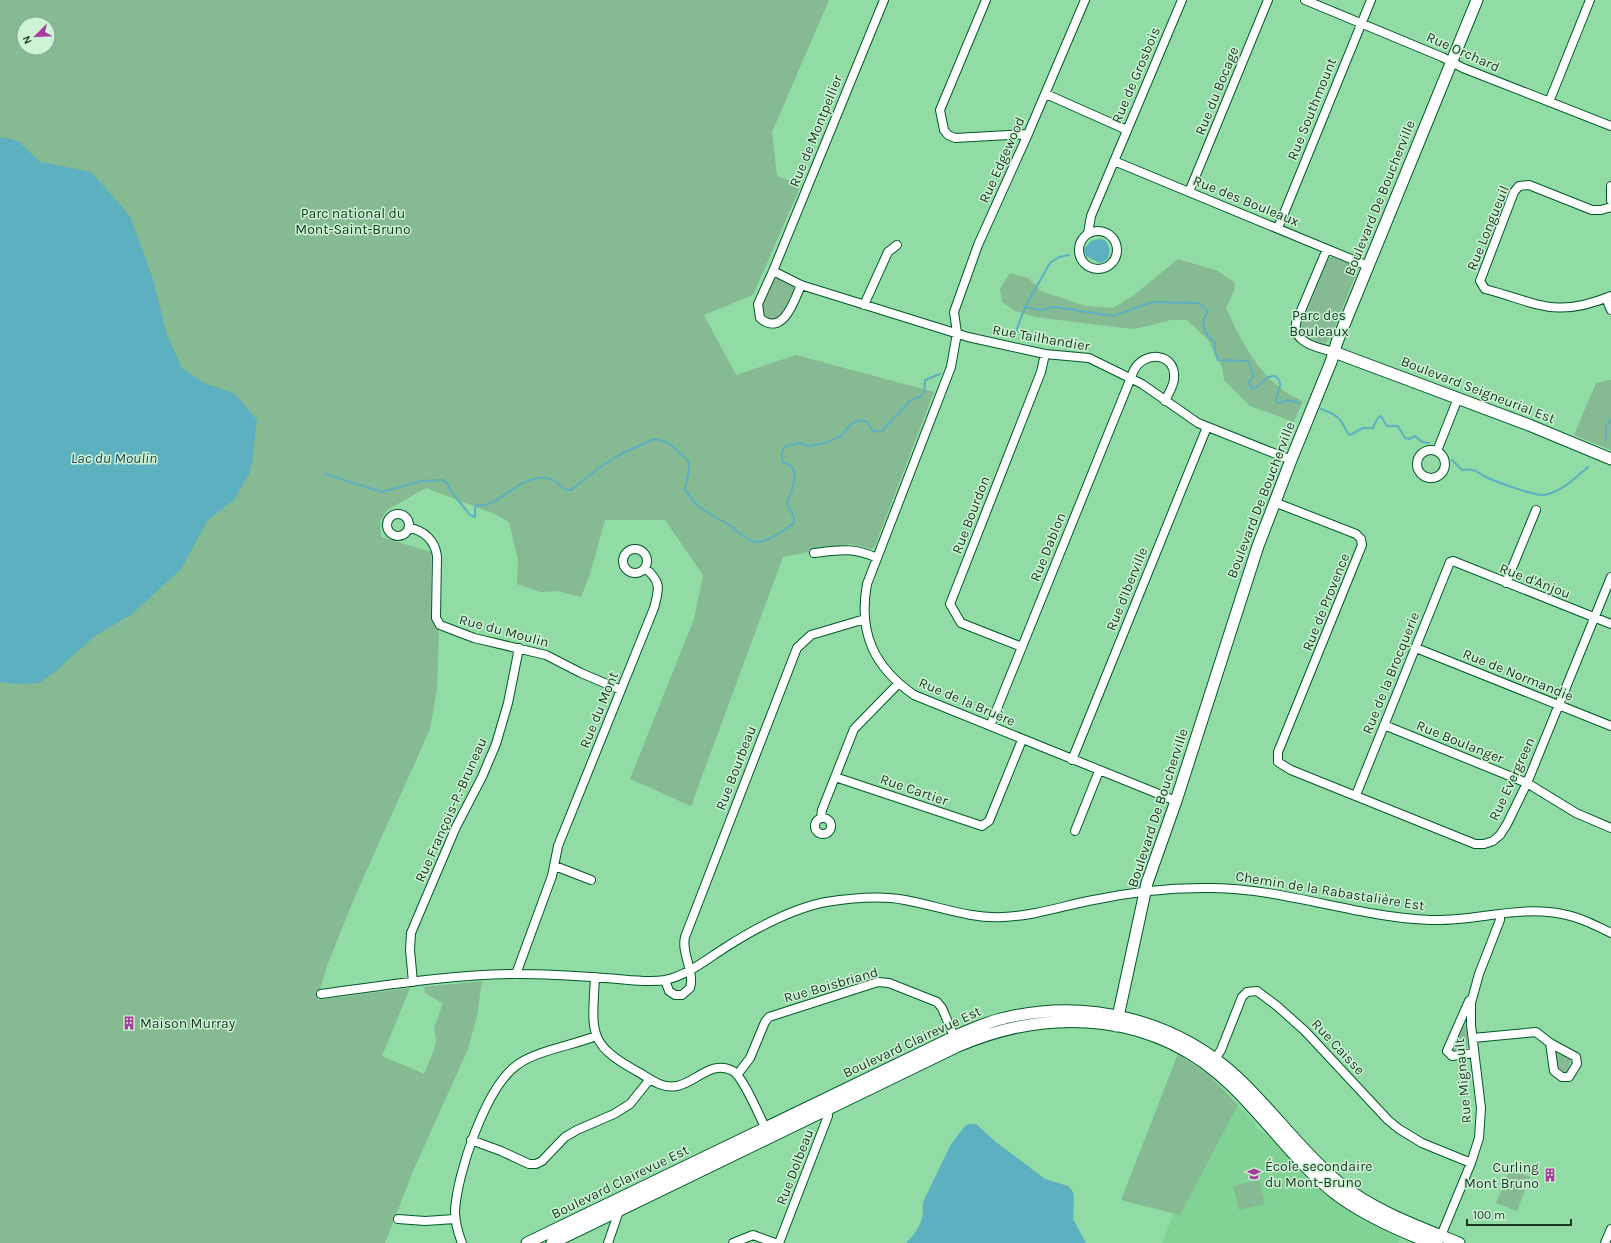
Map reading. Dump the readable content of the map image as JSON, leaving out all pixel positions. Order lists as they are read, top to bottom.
{
  "streets": {
    "street": [
      "Rue Orchard",
      "Rue de Grosbois",
      "Rue du Bocage",
      "Rue Southmount",
      "Rue de Montpellier",
      "Rue Edgewood",
      "Boulevard De Boucherville",
      "Rue des Bouleaux",
      "Rue Longueuil",
      "Rue Tailhandier",
      "Boulevard Seigneurial Est",
      "Rue Bourdon",
      "Rue Dablon",
      "Rue d'Anjou",
      "Rue d'Iberville",
      "Rue de Provence",
      "Rue du Moulin",
      "Rue de la Brocquerie",
      "Rue de Normandie",
      "Rue de la Bruère",
      "Rue du Mont",
      "Rue Boulanger",
      "Rue Bourbeau",
      "Rue Evergreen",
      "Rue Cartier",
      "Rue François-P.-Bruneau",
      "Chemin de la Rabastalière Est",
      "Rue Boisbriand",
      "Boulevard Clairevue Est",
      "Rue Caisse",
      "Rue Mignault",
      "Rue Dolbeau"
    ]
  },
  "crossings": [
    ["Rue Orchard", "Rue Southmount"],
    ["Rue Orchard", "Boulevard De Boucherville"],
    ["Rue de Grosbois", "Rue des Bouleaux"],
    ["Rue du Bocage", "Rue des Bouleaux"],
    ["Rue Southmount", "Rue des Bouleaux"],
    ["Rue de Montpellier", "Rue Tailhandier"],
    ["Rue Edgewood", "Rue Tailhandier"],
    ["Rue Edgewood", "Rue de la Bruère"],
    ["Boulevard De Boucherville", "Rue des Bouleaux"],
    ["Boulevard De Boucherville", "Rue Tailhandier"],
    ["Boulevard De Boucherville", "Boulevard Seigneurial Est"],
    ["Boulevard De Boucherville", "Rue de Provence"],
    ["Boulevard De Boucherville", "Rue de la Bruère"],
    ["Boulevard De Boucherville", "Chemin de la Rabastalière Est"],
    ["Boulevard De Boucherville", "Boulevard Clairevue Est"],
    ["Rue Tailhandier", "Rue Bourdon"],
    ["Rue Tailhandier", "Rue Dablon"],
    ["Rue Tailhandier", "Rue d'Iberville"],
    ["Rue Tailhandier", "Rue de la Bruère"],
    ["Rue Bourdon", "Rue Dablon"],
    ["Rue Dablon", "Rue de la Bruère"],
    ["Rue d'Anjou", "Rue de la Brocquerie"],
    ["Rue d'Anjou", "Rue Evergreen"],
    ["Rue d'Iberville", "Rue de la Bruère"],
    ["Rue de Provence", "Rue Evergreen"],
    ["Rue du Moulin", "Rue du Mont"],
    ["Rue du Moulin", "Rue François-P.-Bruneau"],
    ["Rue de la Brocquerie", "Rue de Normandie"],
    ["Rue de la Brocquerie", "Rue Boulanger"],
    ["Rue de la Brocquerie", "Rue Evergreen"],
    ["Rue de Normandie", "Rue Evergreen"],
    ["Rue de la Bruère", "Rue Bourbeau"],
    ["Rue de la Bruère", "Rue Cartier"],
    ["Rue du Mont", "Chemin de la Rabastalière Est"],
    ["Rue Boulanger", "Rue Evergreen"],
    ["Rue Bourbeau", "Chemin de la Rabastalière Est"],
    ["Rue François-P.-Bruneau", "Chemin de la Rabastalière Est"],
    ["Chemin de la Rabastalière Est", "Rue Mignault"],
    ["Rue Boisbriand", "Boulevard Clairevue Est"],
    ["Boulevard Clairevue Est", "Rue Caisse"],
    ["Boulevard Clairevue Est", "Rue Mignault"],
    ["Boulevard Clairevue Est", "Rue Dolbeau"],
    ["Rue Caisse", "Rue Mignault"]
  ],
  "water": ["Lac du Moulin"],
  "parks": ["Parc national du Mont-Saint-Bruno", "Parc des Bouleaux"],
  "places": {
    "building": ["Maison Murray", "Curling Mont Bruno"],
    "school or university": ["École secondaire du Mont-Bruno"]
  },
  "scale_bar": "100 m",
  "north": "bottom left"
}
